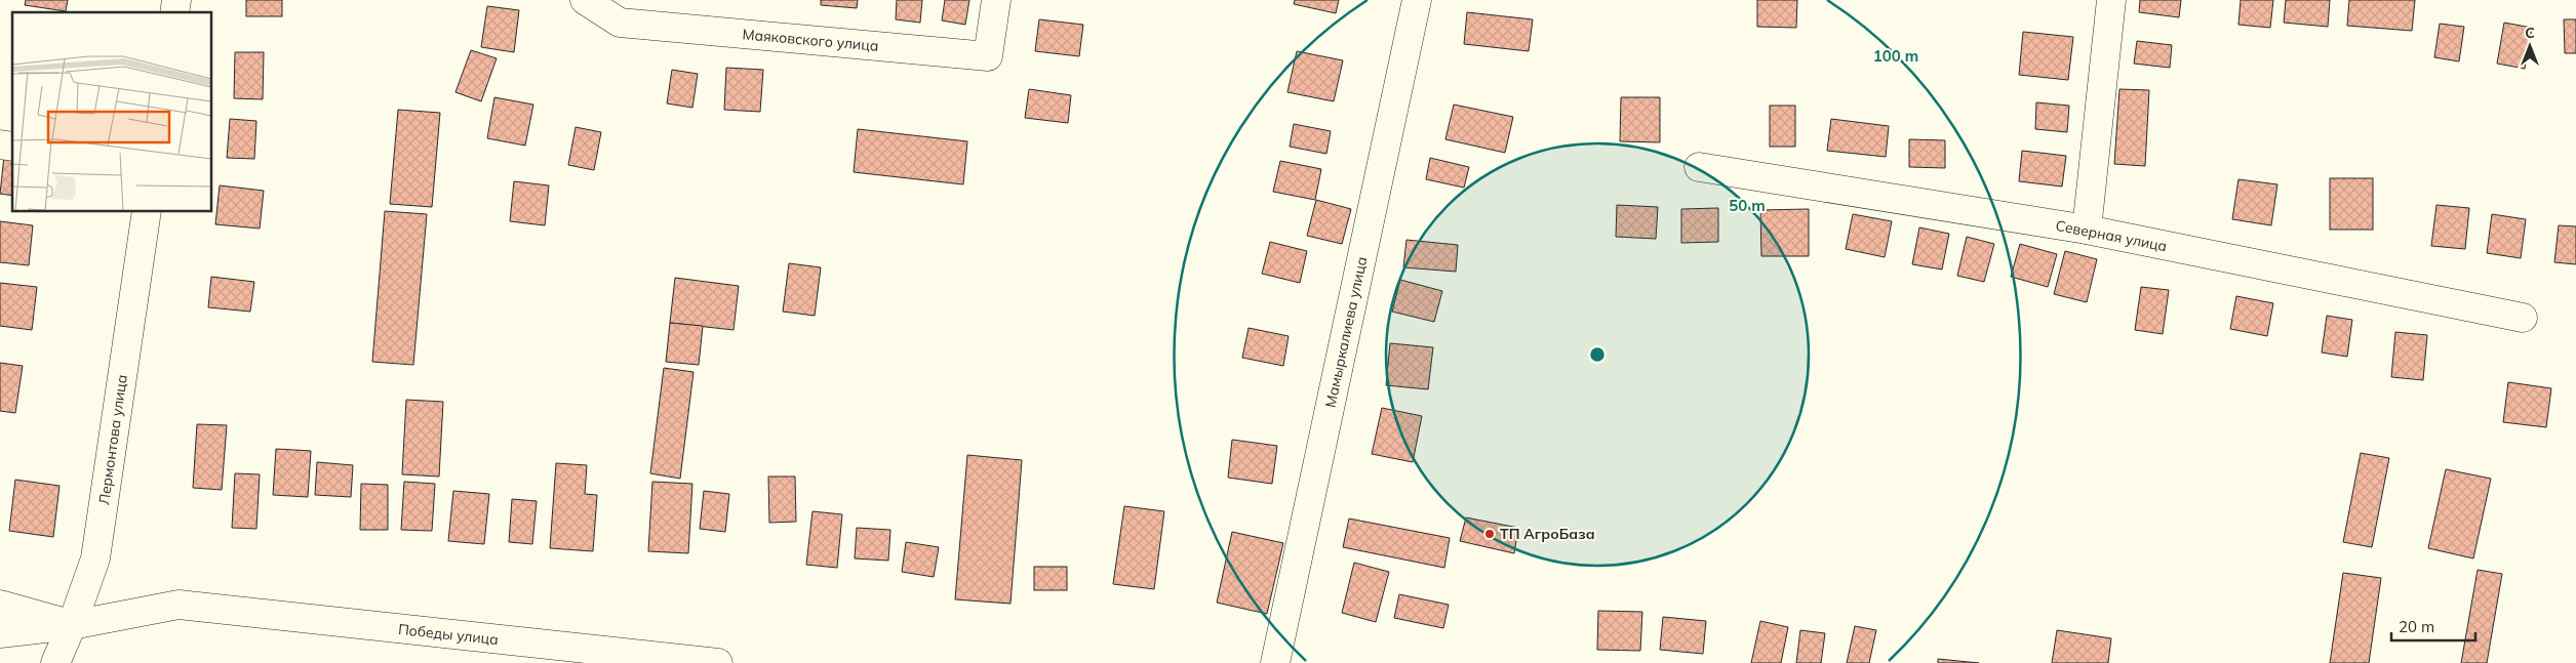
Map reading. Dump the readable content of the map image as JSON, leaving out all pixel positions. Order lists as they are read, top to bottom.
{
  "streets": {
    "street": [
      "Маяковского улица",
      "Северная улица",
      "Мамыркалиева улица",
      "Лермонтова улица",
      "Победы улица"
    ]
  },
  "crossings": [
    ["Лермонтова улица", "Победы улица"]
  ],
  "places": ["ТП АгроБаза"],
  "scale_bar": "20 m",
  "north": "top",
  "rings": ["100 m", "50 m"]
}
